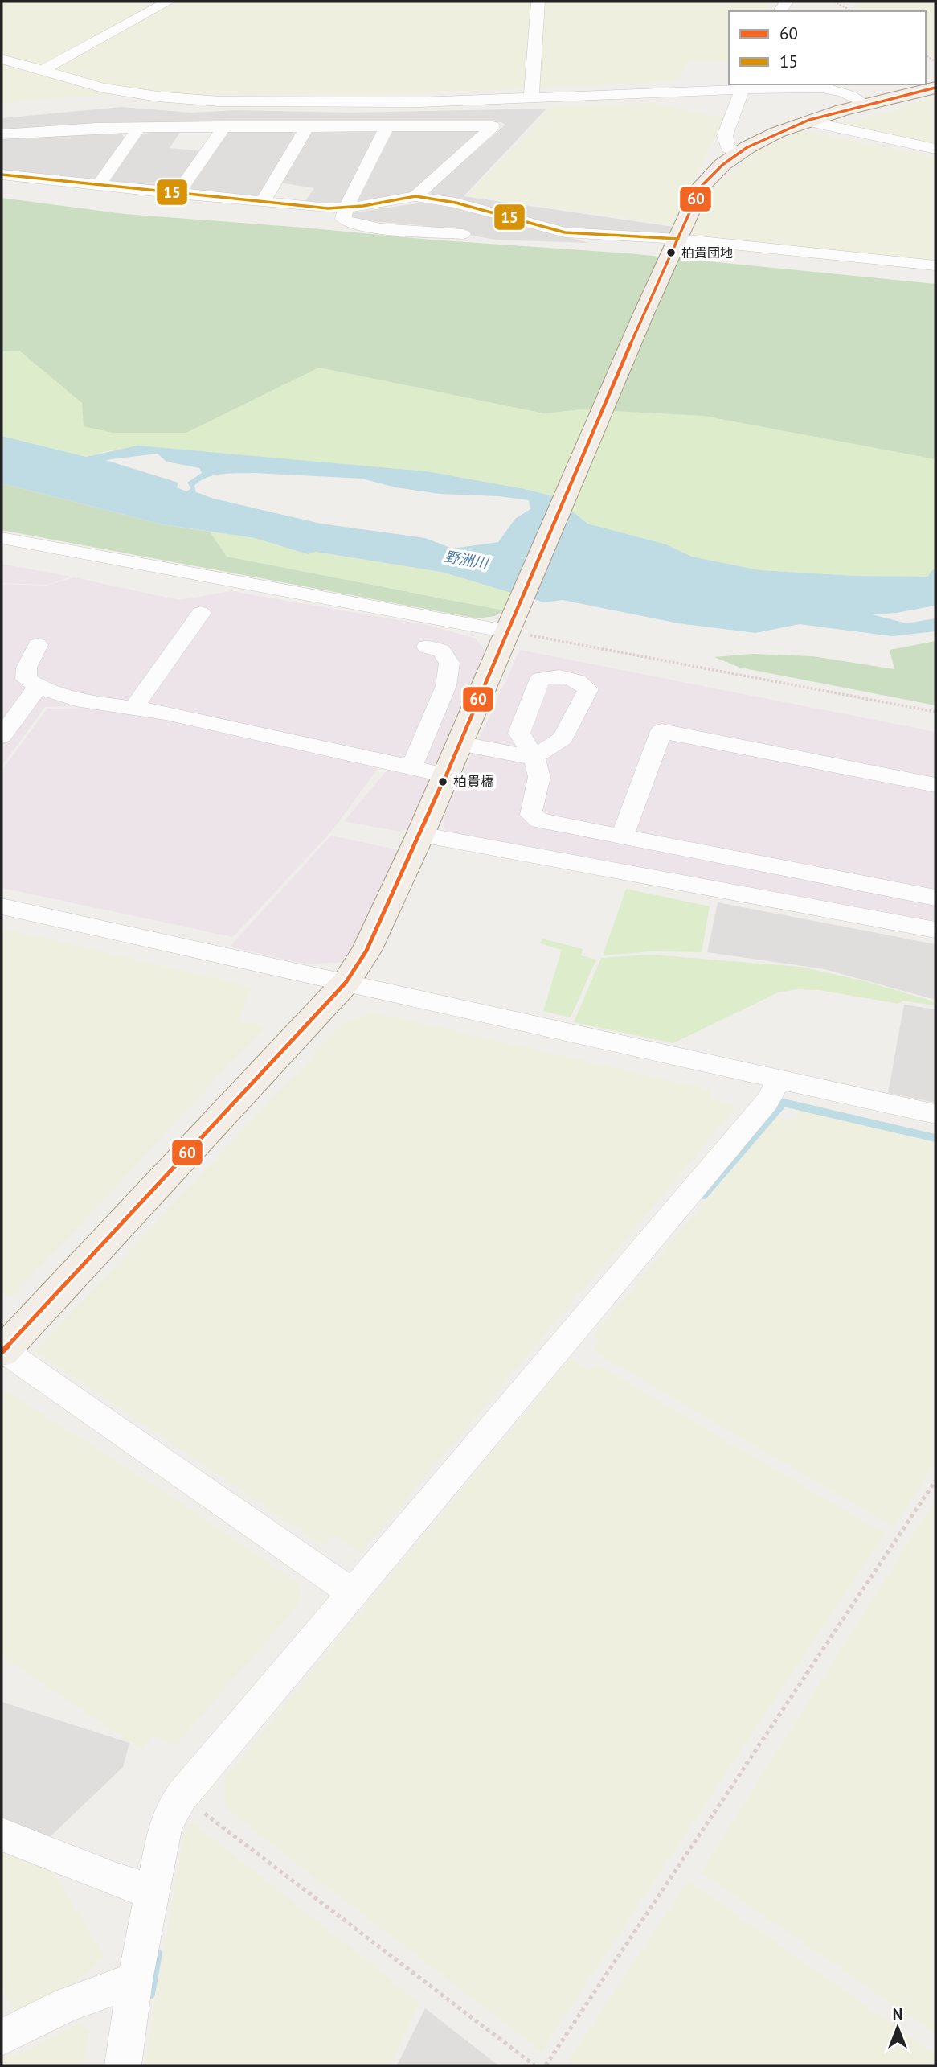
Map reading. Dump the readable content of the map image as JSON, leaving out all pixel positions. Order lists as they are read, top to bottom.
{
  "water": ["野洲川"],
  "places": ["柏貴団地", "柏貴橋"],
  "lines": ["transit line 60", "transit line 15"],
  "legend": ["60", "15"],
  "north": "top"
}
